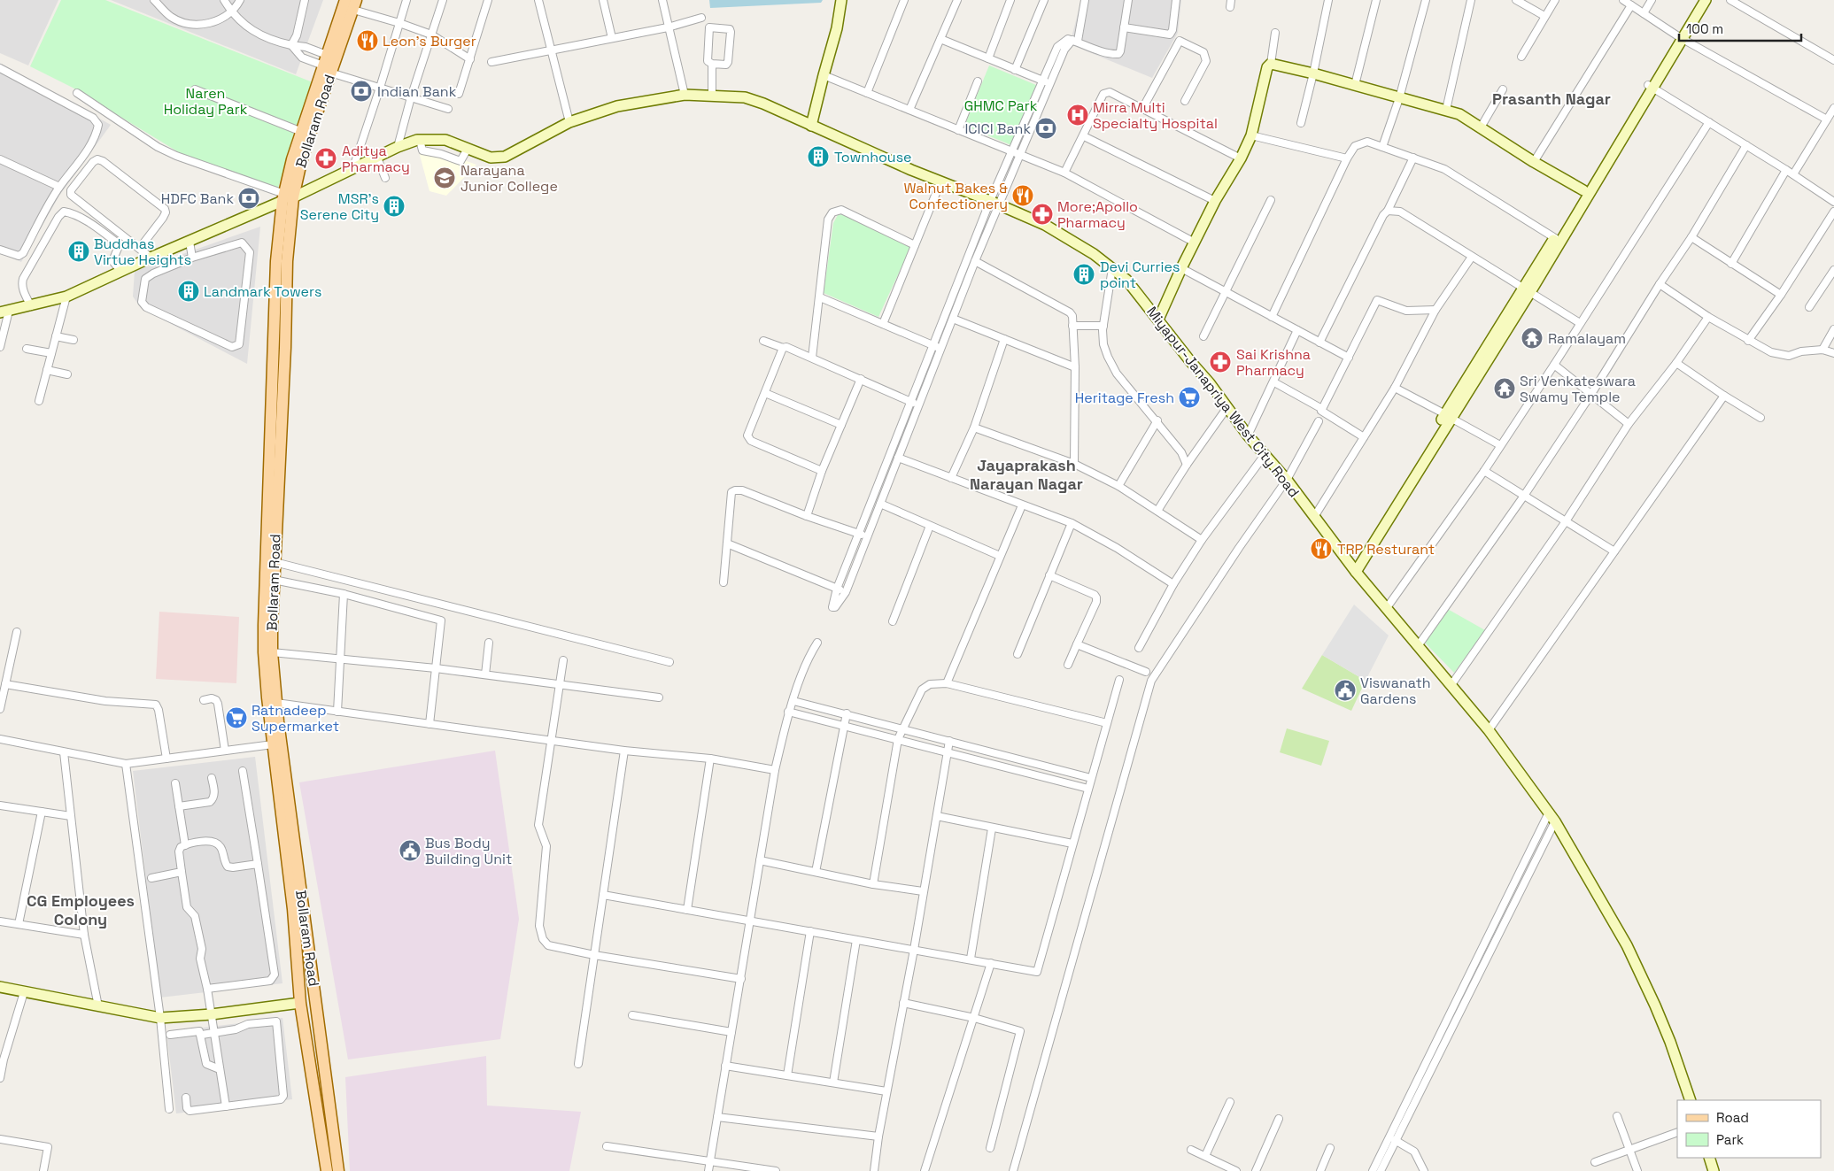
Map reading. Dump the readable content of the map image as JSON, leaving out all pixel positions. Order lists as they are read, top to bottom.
{
  "streets": {
    "main road": ["Bollaram Road"],
    "street": ["Miyapur-Janapriya West City Road"]
  },
  "crossings": [
    ["Bollaram Road", "Miyapur-Janapriya West City Road"]
  ],
  "districts": ["Prasanth Nagar", "Jayaprakash Narayan Nagar", "CG Employees Colony"],
  "parks": ["Naren Holiday Park", "GHMC Park"],
  "places": {
    "restaurant": ["Leon's Burger", "Walnut Bakes & Confectionery", "TRP Resturant"],
    "bank": ["Indian Bank", "ICICI Bank", "HDFC Bank"],
    "hospital": ["Mirra Multi Specialty Hospital"],
    "building": [
      "Townhouse",
      "MSR’s Serene City",
      "Buddhas Virtue Heights",
      "Devi Curries point",
      "Landmark Towers"
    ],
    "pharmacy": ["Aditya Pharmacy", "More;Apollo Pharmacy", "Sai Krishna Pharmacy"],
    "school or university": ["Narayana Junior College"],
    "temple": ["Ramalayam", "Sri Venkateswara Swamy Temple"],
    "supermarket": ["Heritage Fresh", "Ratnadeep Supermarket"],
    "public building": ["Viswanath Gardens", "Bus Body Building Unit"]
  },
  "legend": ["Road", "Park"],
  "scale_bar": "100 m"
}
